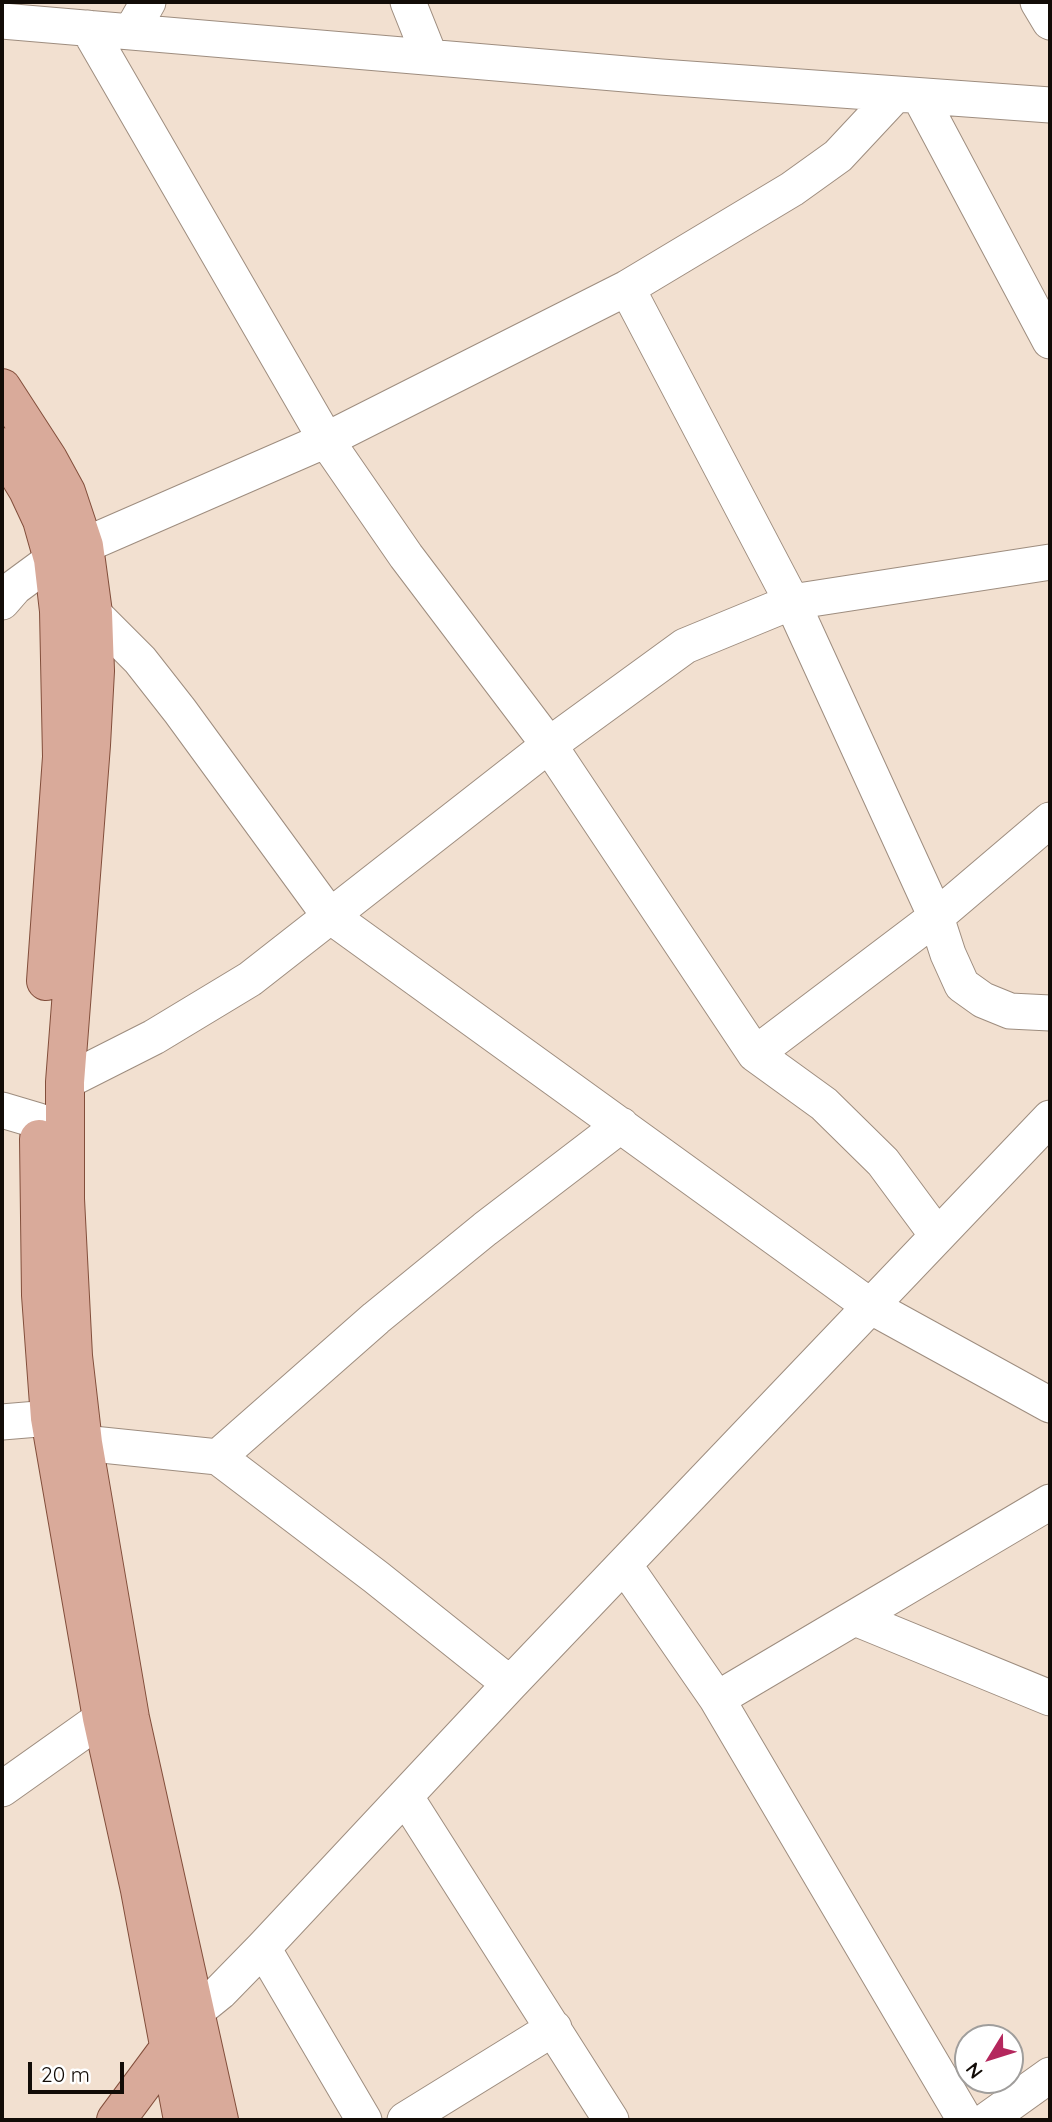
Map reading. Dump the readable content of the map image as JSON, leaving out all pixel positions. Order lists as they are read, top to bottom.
{
  "scale_bar": "20 m",
  "north": "bottom left"
}
